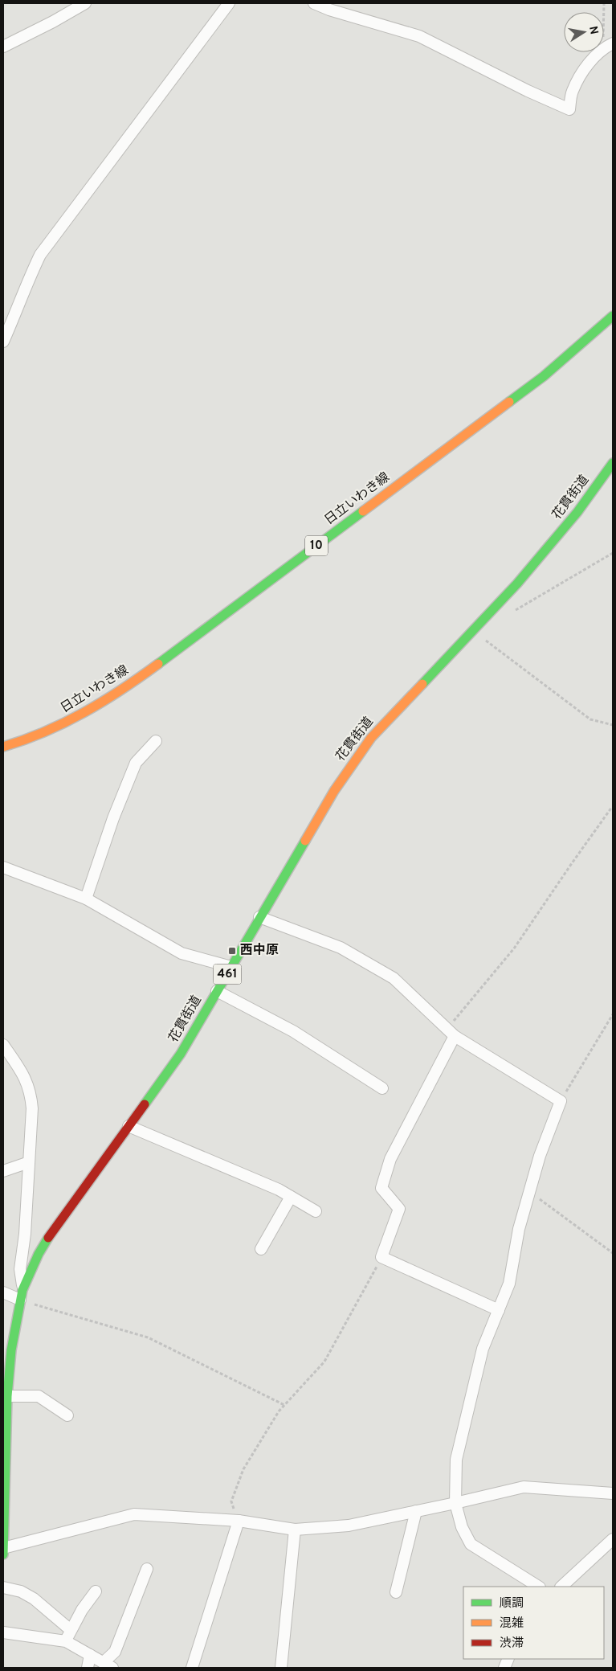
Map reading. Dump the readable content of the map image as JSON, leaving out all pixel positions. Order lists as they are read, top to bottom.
{
  "streets": {
    "main road": [
      "花貫街道",
      "日立いわき線",
      "10",
      "461"
    ]
  },
  "places": {
    "transit": ["西中原"]
  },
  "legend": ["順調", "混雑", "渋滞"],
  "north": "right"
}
